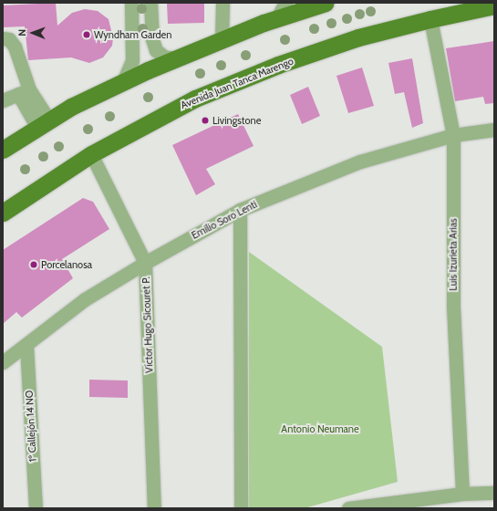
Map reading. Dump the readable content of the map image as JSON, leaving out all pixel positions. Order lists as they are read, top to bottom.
{
  "streets": {
    "main road": ["Avenida Juan Tanca Marengo"],
    "street": [
      "Emilio Soro Lenti",
      "Luis Izurieta Arias",
      "Víctor Hugo Sicouret P.",
      "1º Callejón 14 NO"
    ]
  },
  "crossings": [
    ["Avenida Juan Tanca Marengo", "Luis Izurieta Arias"],
    ["Avenida Juan Tanca Marengo", "Víctor Hugo Sicouret P."],
    ["Emilio Soro Lenti", "Luis Izurieta Arias"],
    ["Emilio Soro Lenti", "Víctor Hugo Sicouret P."],
    ["Emilio Soro Lenti", "1º Callejón 14 NO"]
  ],
  "parks": ["Antonio Neumane"],
  "places": ["Wyndham Garden", "Livingstone", "Porcelanosa"],
  "north": "left"
}
